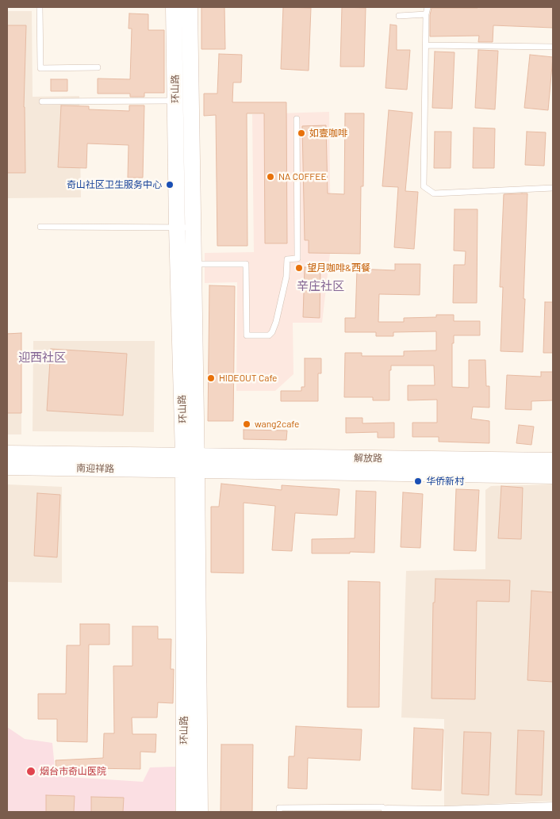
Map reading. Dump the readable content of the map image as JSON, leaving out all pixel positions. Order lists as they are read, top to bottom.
{
  "streets": {
    "main road": ["环山路", "解放路", "南迎祥路"]
  },
  "crossings": [
    ["环山路", "解放路"],
    ["环山路", "南迎祥路"],
    ["解放路", "南迎祥路"]
  ],
  "districts": ["辛庄社区", "迎西社区"],
  "places": [
    "如壹咖啡",
    "NA COFFEE",
    "奇山社区卫生服务中心",
    "望月咖啡&西餐",
    "HIDEOUT Cafe",
    "wang2cafe",
    "华侨新村",
    "烟台市奇山医院"
  ]
}
